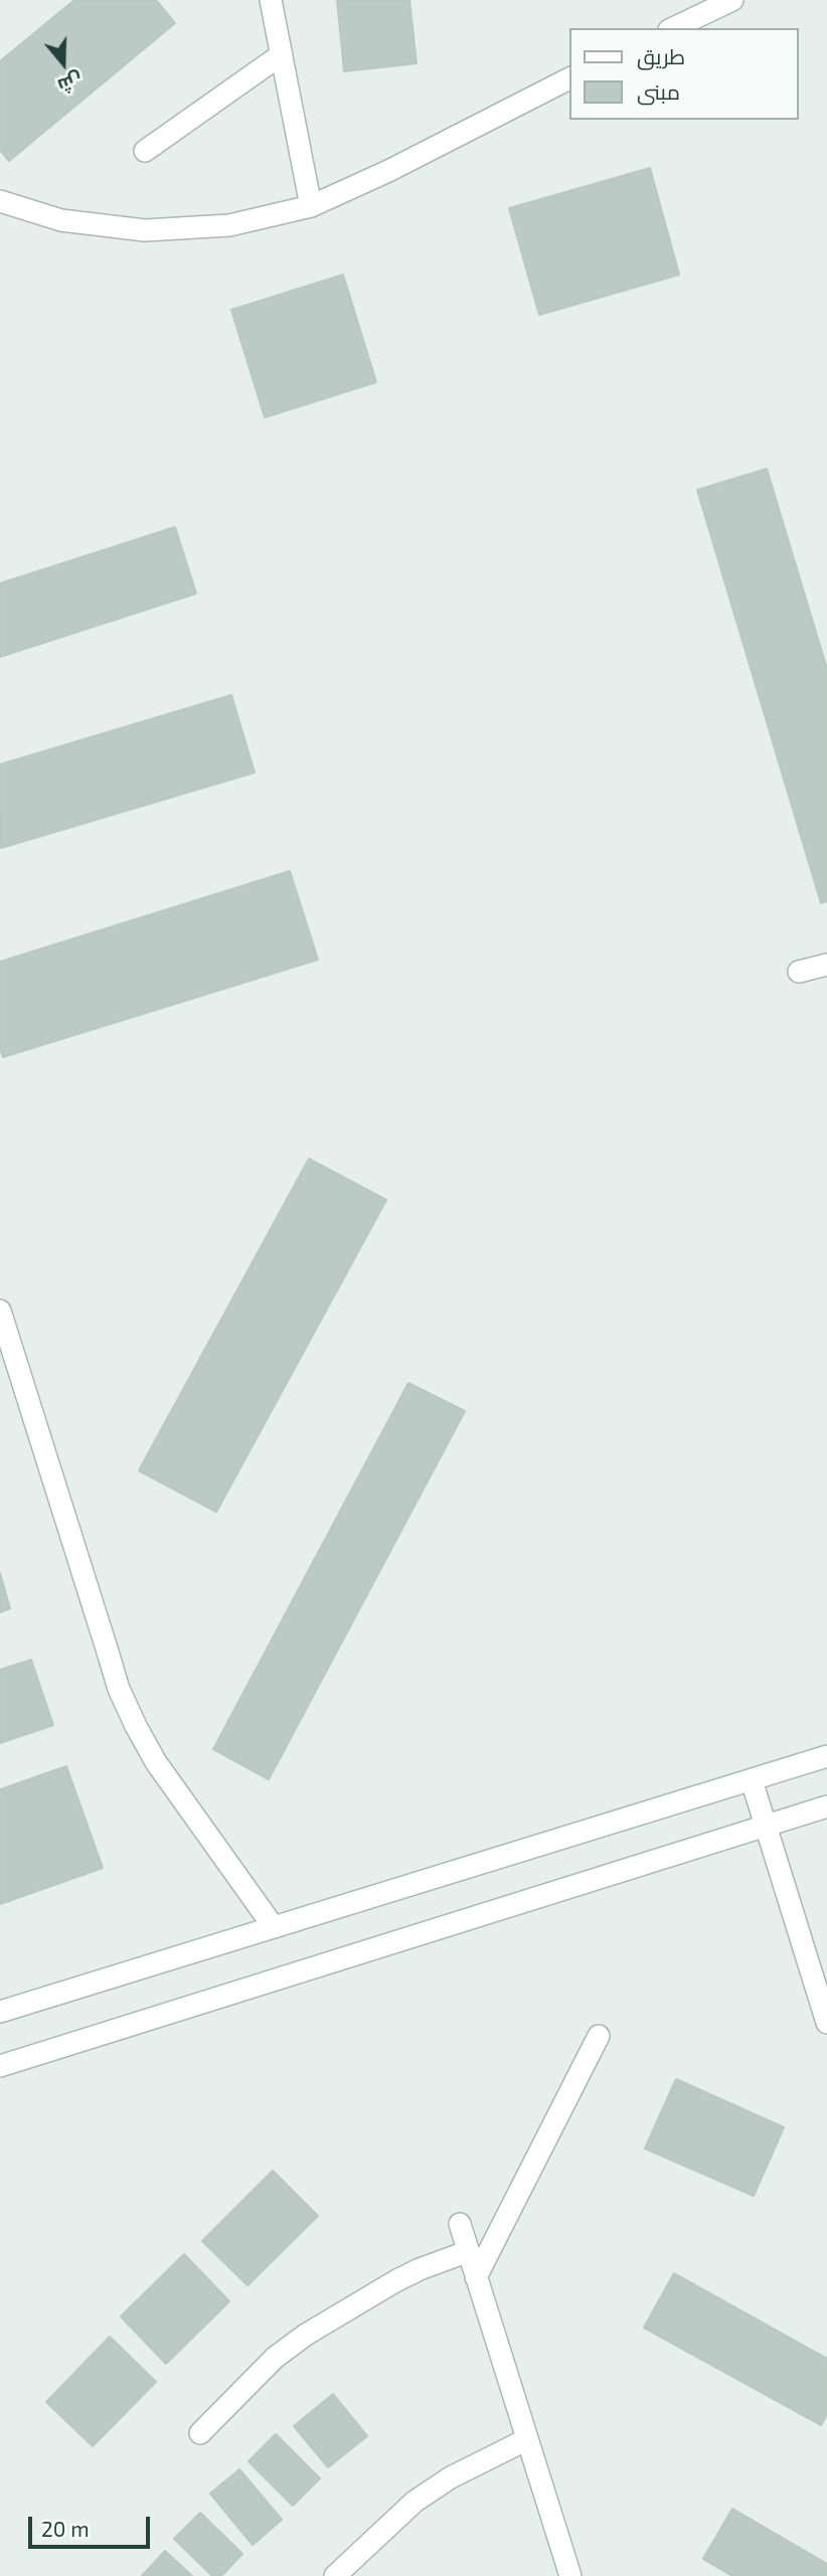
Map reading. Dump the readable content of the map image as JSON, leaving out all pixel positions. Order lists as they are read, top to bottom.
{
  "legend": ["طريق", "مبنى"],
  "scale_bar": "20 m",
  "north": "bottom"
}
